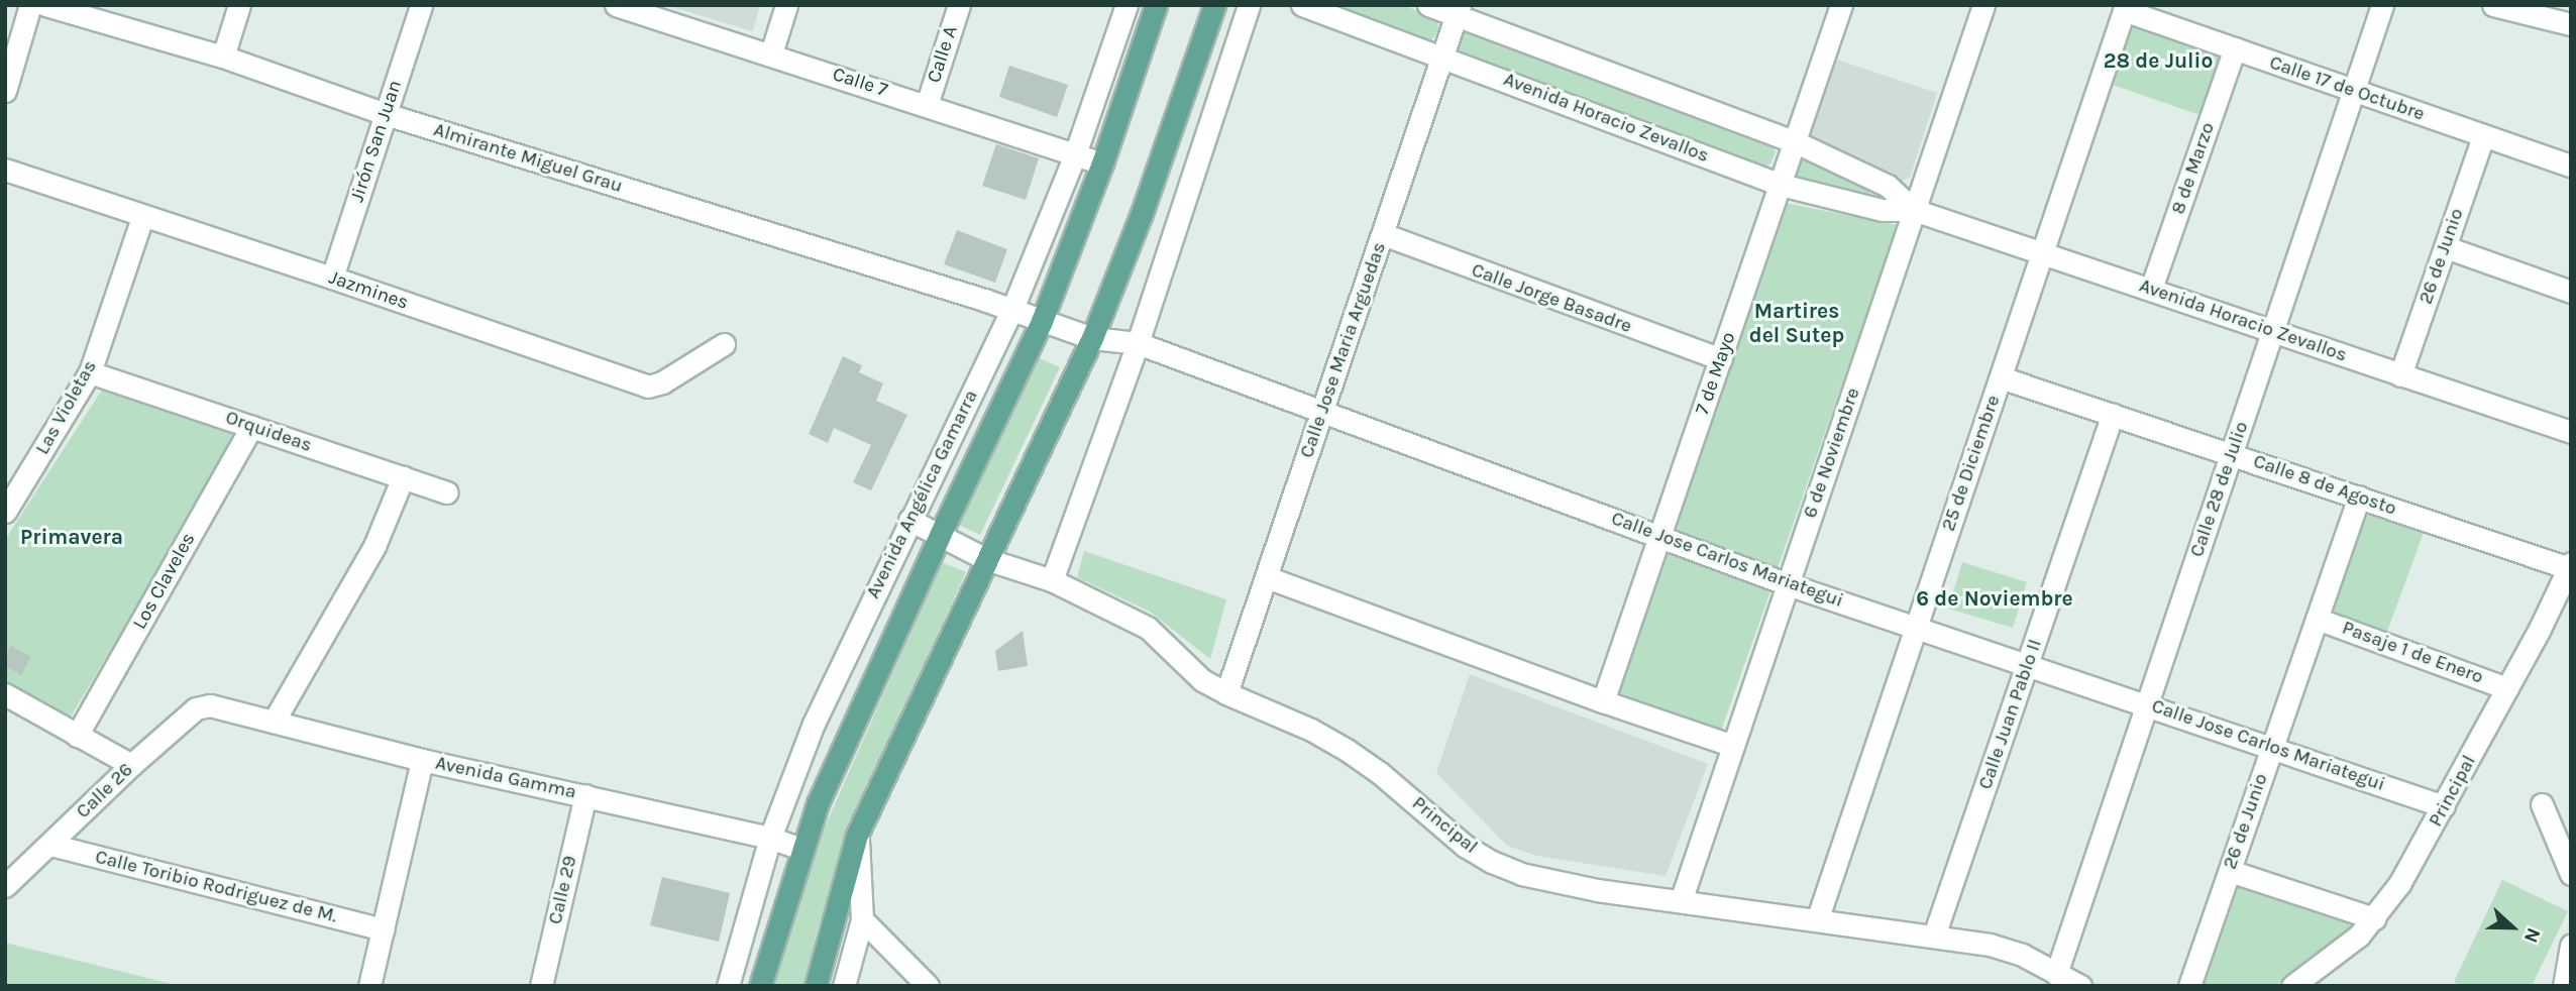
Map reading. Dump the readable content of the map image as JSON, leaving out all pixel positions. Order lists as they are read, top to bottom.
{
  "streets": {
    "main road": ["Avenida Angélica Gamarra"],
    "street": [
      "Calle A",
      "Calle 7",
      "Calle 17 de Octubre",
      "Avenida Horacio Zevallos",
      "Jirón San Juan",
      "Almirante Miguel Grau",
      "8 de Marzo",
      "26 de Junio",
      "Jazmines",
      "Calle Jorge Basadre",
      "Calle Jose Maria Arguedas",
      "7 de Mayo",
      "Las Violetas",
      "Orquideas",
      "6 de Noviembre",
      "25 de Diciembre",
      "Calle 8 de Agosto",
      "Calle 28 de Julio",
      "Calle Jose Carlos Mariategui",
      "Los Claveles",
      "Pasaje 1 de Enero",
      "Calle Juan Pablo II",
      "Avenida Gamma",
      "Calle 26",
      "Principal",
      "Calle Toribio Rodriguez de M.",
      "Calle 29"
    ]
  },
  "crossings": [
    ["Calle A", "Calle 7"],
    ["Calle 7", "Avenida Angélica Gamarra"],
    ["Calle 17 de Octubre", "8 de Marzo"],
    ["Calle 17 de Octubre", "26 de Junio"],
    ["Calle 17 de Octubre", "25 de Diciembre"],
    ["Calle 17 de Octubre", "Calle 28 de Julio"],
    ["Avenida Horacio Zevallos", "8 de Marzo"],
    ["Avenida Horacio Zevallos", "26 de Junio"],
    ["Avenida Horacio Zevallos", "Calle Jose Maria Arguedas"],
    ["Avenida Horacio Zevallos", "7 de Mayo"],
    ["Avenida Horacio Zevallos", "6 de Noviembre"],
    ["Avenida Horacio Zevallos", "25 de Diciembre"],
    ["Avenida Horacio Zevallos", "Calle 28 de Julio"],
    ["Jirón San Juan", "Almirante Miguel Grau"],
    ["Jirón San Juan", "Jazmines"],
    ["Almirante Miguel Grau", "Avenida Angélica Gamarra"],
    ["Almirante Miguel Grau", "Calle Jose Carlos Mariategui"],
    ["26 de Junio", "Calle 8 de Agosto"],
    ["26 de Junio", "Calle Jose Carlos Mariategui"],
    ["26 de Junio", "Pasaje 1 de Enero"],
    ["Jazmines", "Las Violetas"],
    ["Calle Jorge Basadre", "Calle Jose Maria Arguedas"],
    ["Calle Jorge Basadre", "7 de Mayo"],
    ["Calle Jose Maria Arguedas", "Calle Jose Carlos Mariategui"],
    ["Calle Jose Maria Arguedas", "Principal"],
    ["7 de Mayo", "Calle Jose Carlos Mariategui"],
    ["Las Violetas", "Orquideas"],
    ["Orquideas", "Los Claveles"],
    ["6 de Noviembre", "Calle Jose Carlos Mariategui"],
    ["6 de Noviembre", "Principal"],
    ["25 de Diciembre", "Calle 8 de Agosto"],
    ["25 de Diciembre", "Calle Jose Carlos Mariategui"],
    ["25 de Diciembre", "Principal"],
    ["Calle 8 de Agosto", "Calle 28 de Julio"],
    ["Calle 8 de Agosto", "Calle Juan Pablo II"],
    ["Calle 8 de Agosto", "Principal"],
    ["Calle 28 de Julio", "Calle Jose Carlos Mariategui"],
    ["Calle 28 de Julio", "Principal"],
    ["Avenida Angélica Gamarra", "Calle Jose Carlos Mariategui"],
    ["Avenida Angélica Gamarra", "Avenida Gamma"],
    ["Avenida Angélica Gamarra", "Principal"],
    ["Calle Jose Carlos Mariategui", "Calle Juan Pablo II"],
    ["Calle Jose Carlos Mariategui", "Principal"],
    ["Pasaje 1 de Enero", "Principal"],
    ["Calle Juan Pablo II", "Principal"],
    ["Avenida Gamma", "Calle 26"],
    ["Avenida Gamma", "Calle 29"],
    ["Calle 26", "Calle Toribio Rodriguez de M."]
  ],
  "districts": [
    "28 de Julio",
    "Martires del Sutep",
    "Primavera",
    "6 de Noviembre"
  ],
  "north": "right"
}
